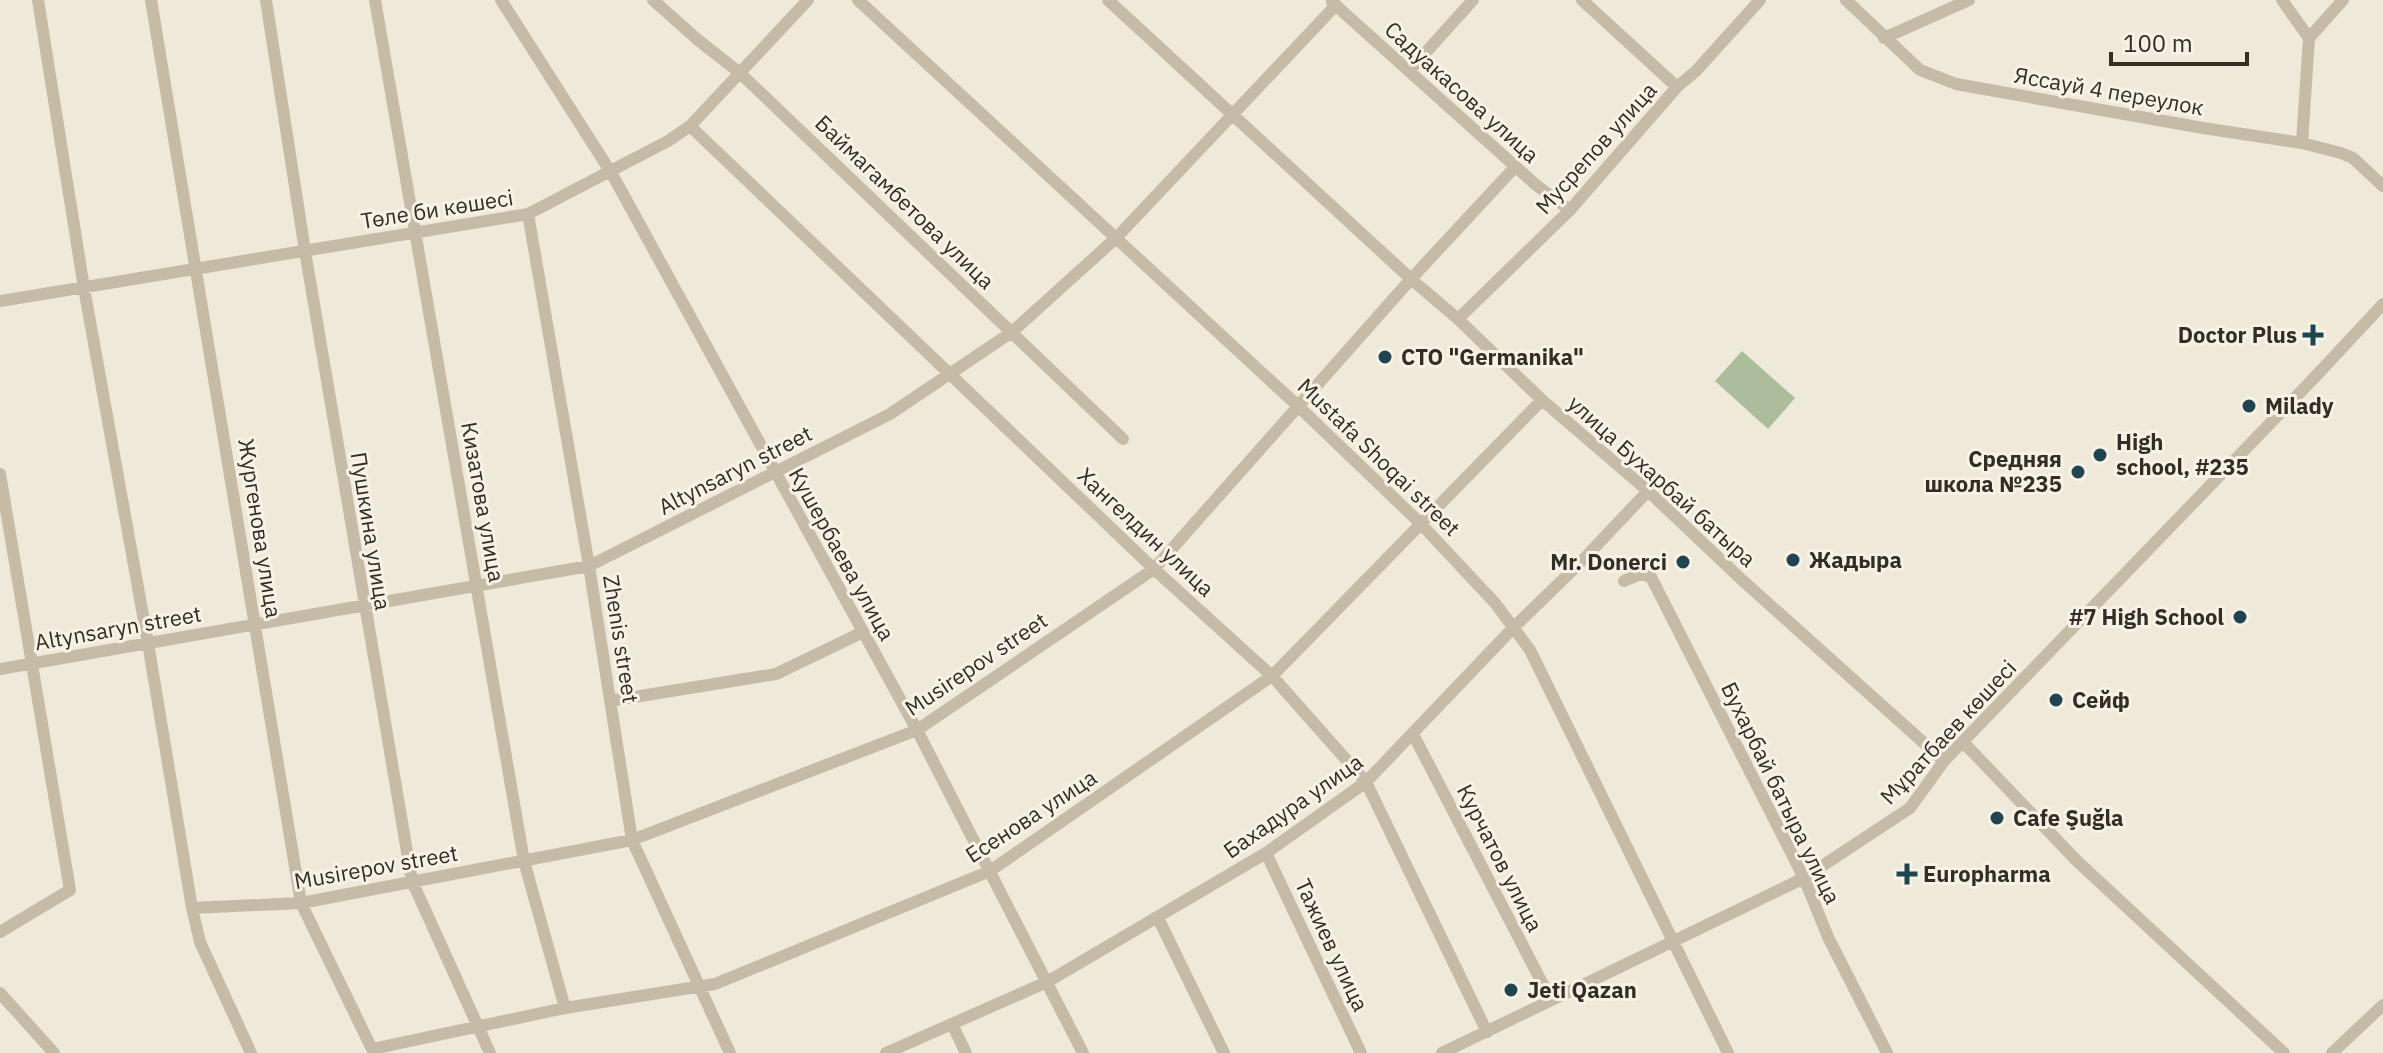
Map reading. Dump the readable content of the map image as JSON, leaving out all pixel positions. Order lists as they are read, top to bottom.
{
  "streets": {
    "street": [
      "Яссауй 4 переулок",
      "Садуакасова улица",
      "Мусрепов улица",
      "Баймагамбетова улица",
      "Төле би көшесі",
      "Mustafa Shoqai street",
      "Altynsaryn street",
      "улица Бухарбай батыра",
      "Кизатова улица",
      "Жургенова улица",
      "Пушкина улица",
      "Хангелдин улица",
      "Кушербаева улица",
      "Zhenis street",
      "Musirepov street",
      "Мұратбаев көшесі",
      "Бухарбай батыра улица",
      "Бахадура улица",
      "Есенова улица",
      "Курчатов улица",
      "Тажиев улица"
    ]
  },
  "crossings": [
    ["Садуакасова улица", "Мусрепов улица"],
    ["Садуакасова улица", "Altynsaryn street"],
    ["Садуакасова улица", "Musirepov street"],
    ["Мусрепов улица", "улица Бухарбай батыра"],
    ["Баймагамбетова улица", "Төле би көшесі"],
    ["Баймагамбетова улица", "Altynsaryn street"],
    ["Төле би көшесі", "Кизатова улица"],
    ["Төле би көшесі", "Жургенова улица"],
    ["Төле би көшесі", "Пушкина улица"],
    ["Төле би көшесі", "Хангелдин улица"],
    ["Төле би көшесі", "Кушербаева улица"],
    ["Төле би көшесі", "Zhenis street"],
    ["Mustafa Shoqai street", "Altynsaryn street"],
    ["Mustafa Shoqai street", "Musirepov street"],
    ["Mustafa Shoqai street", "Мұратбаев көшесі"],
    ["Mustafa Shoqai street", "Бахадура улица"],
    ["Mustafa Shoqai street", "Есенова улица"],
    ["Altynsaryn street", "улица Бухарбай батыра"],
    ["Altynsaryn street", "Кизатова улица"],
    ["Altynsaryn street", "Жургенова улица"],
    ["Altynsaryn street", "Пушкина улица"],
    ["Altynsaryn street", "Хангелдин улица"],
    ["Altynsaryn street", "Кушербаева улица"],
    ["Altynsaryn street", "Zhenis street"],
    ["улица Бухарбай батыра", "Musirepov street"],
    ["улица Бухарбай батыра", "Мұратбаев көшесі"],
    ["улица Бухарбай батыра", "Бахадура улица"],
    ["улица Бухарбай батыра", "Есенова улица"],
    ["Кизатова улица", "Musirepov street"],
    ["Кизатова улица", "Есенова улица"],
    ["Жургенова улица", "Musirepov street"],
    ["Жургенова улица", "Есенова улица"],
    ["Пушкина улица", "Musirepov street"],
    ["Пушкина улица", "Есенова улица"],
    ["Хангелдин улица", "Musirepov street"],
    ["Хангелдин улица", "Мұратбаев көшесі"],
    ["Хангелдин улица", "Бахадура улица"],
    ["Хангелдин улица", "Есенова улица"],
    ["Кушербаева улица", "Musirepov street"],
    ["Кушербаева улица", "Бахадура улица"],
    ["Кушербаева улица", "Есенова улица"],
    ["Zhenis street", "Musirepov street"],
    ["Zhenis street", "Есенова улица"],
    ["Мұратбаев көшесі", "Бухарбай батыра улица"],
    ["Мұратбаев көшесі", "Курчатов улица"],
    ["Бахадура улица", "Курчатов улица"],
    ["Бахадура улица", "Тажиев улица"]
  ],
  "places": {
    "health": ["Doctor Plus", "Europharma"],
    "other": [
      "СТО \"Germanika\"",
      "Milady",
      "High school, #235",
      "Средняя школа №235",
      "Жадыра",
      "Mr. Donerci",
      "#7 High School",
      "Сейф",
      "Cafe Şuğla",
      "Jeti Qazan"
    ]
  },
  "scale_bar": "100 m"
}
